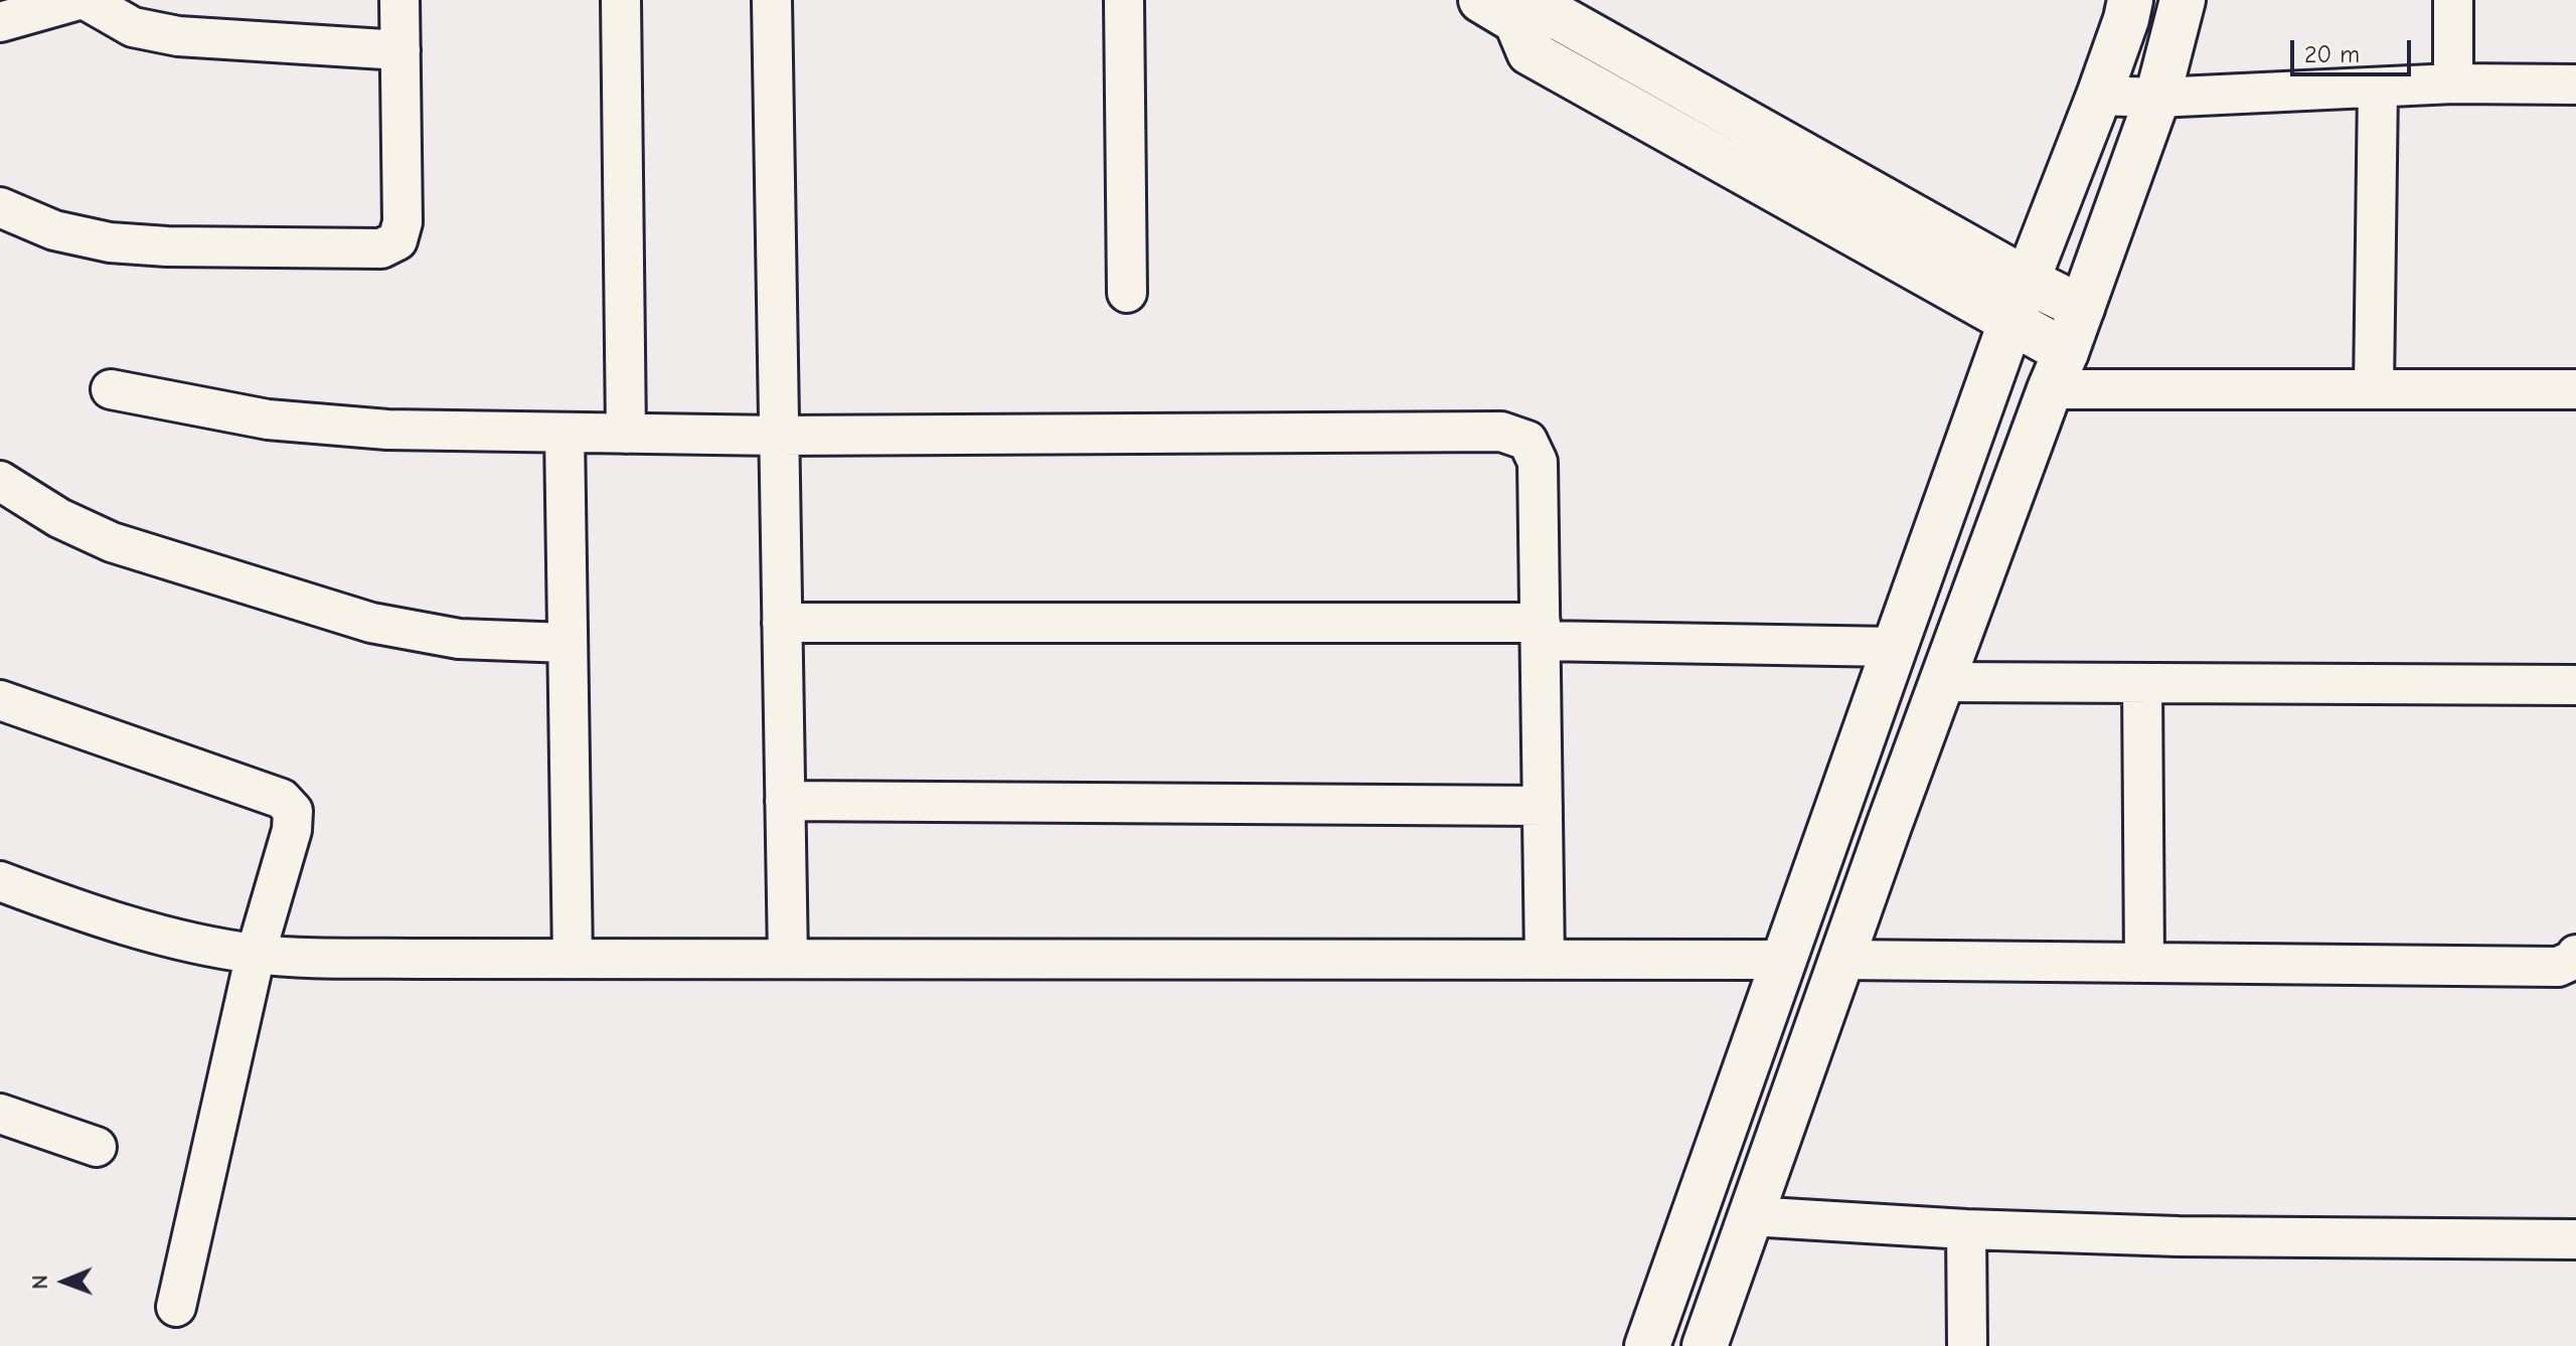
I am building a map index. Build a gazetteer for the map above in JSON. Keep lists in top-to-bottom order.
{
  "scale_bar": "20 m",
  "north": "left"
}
